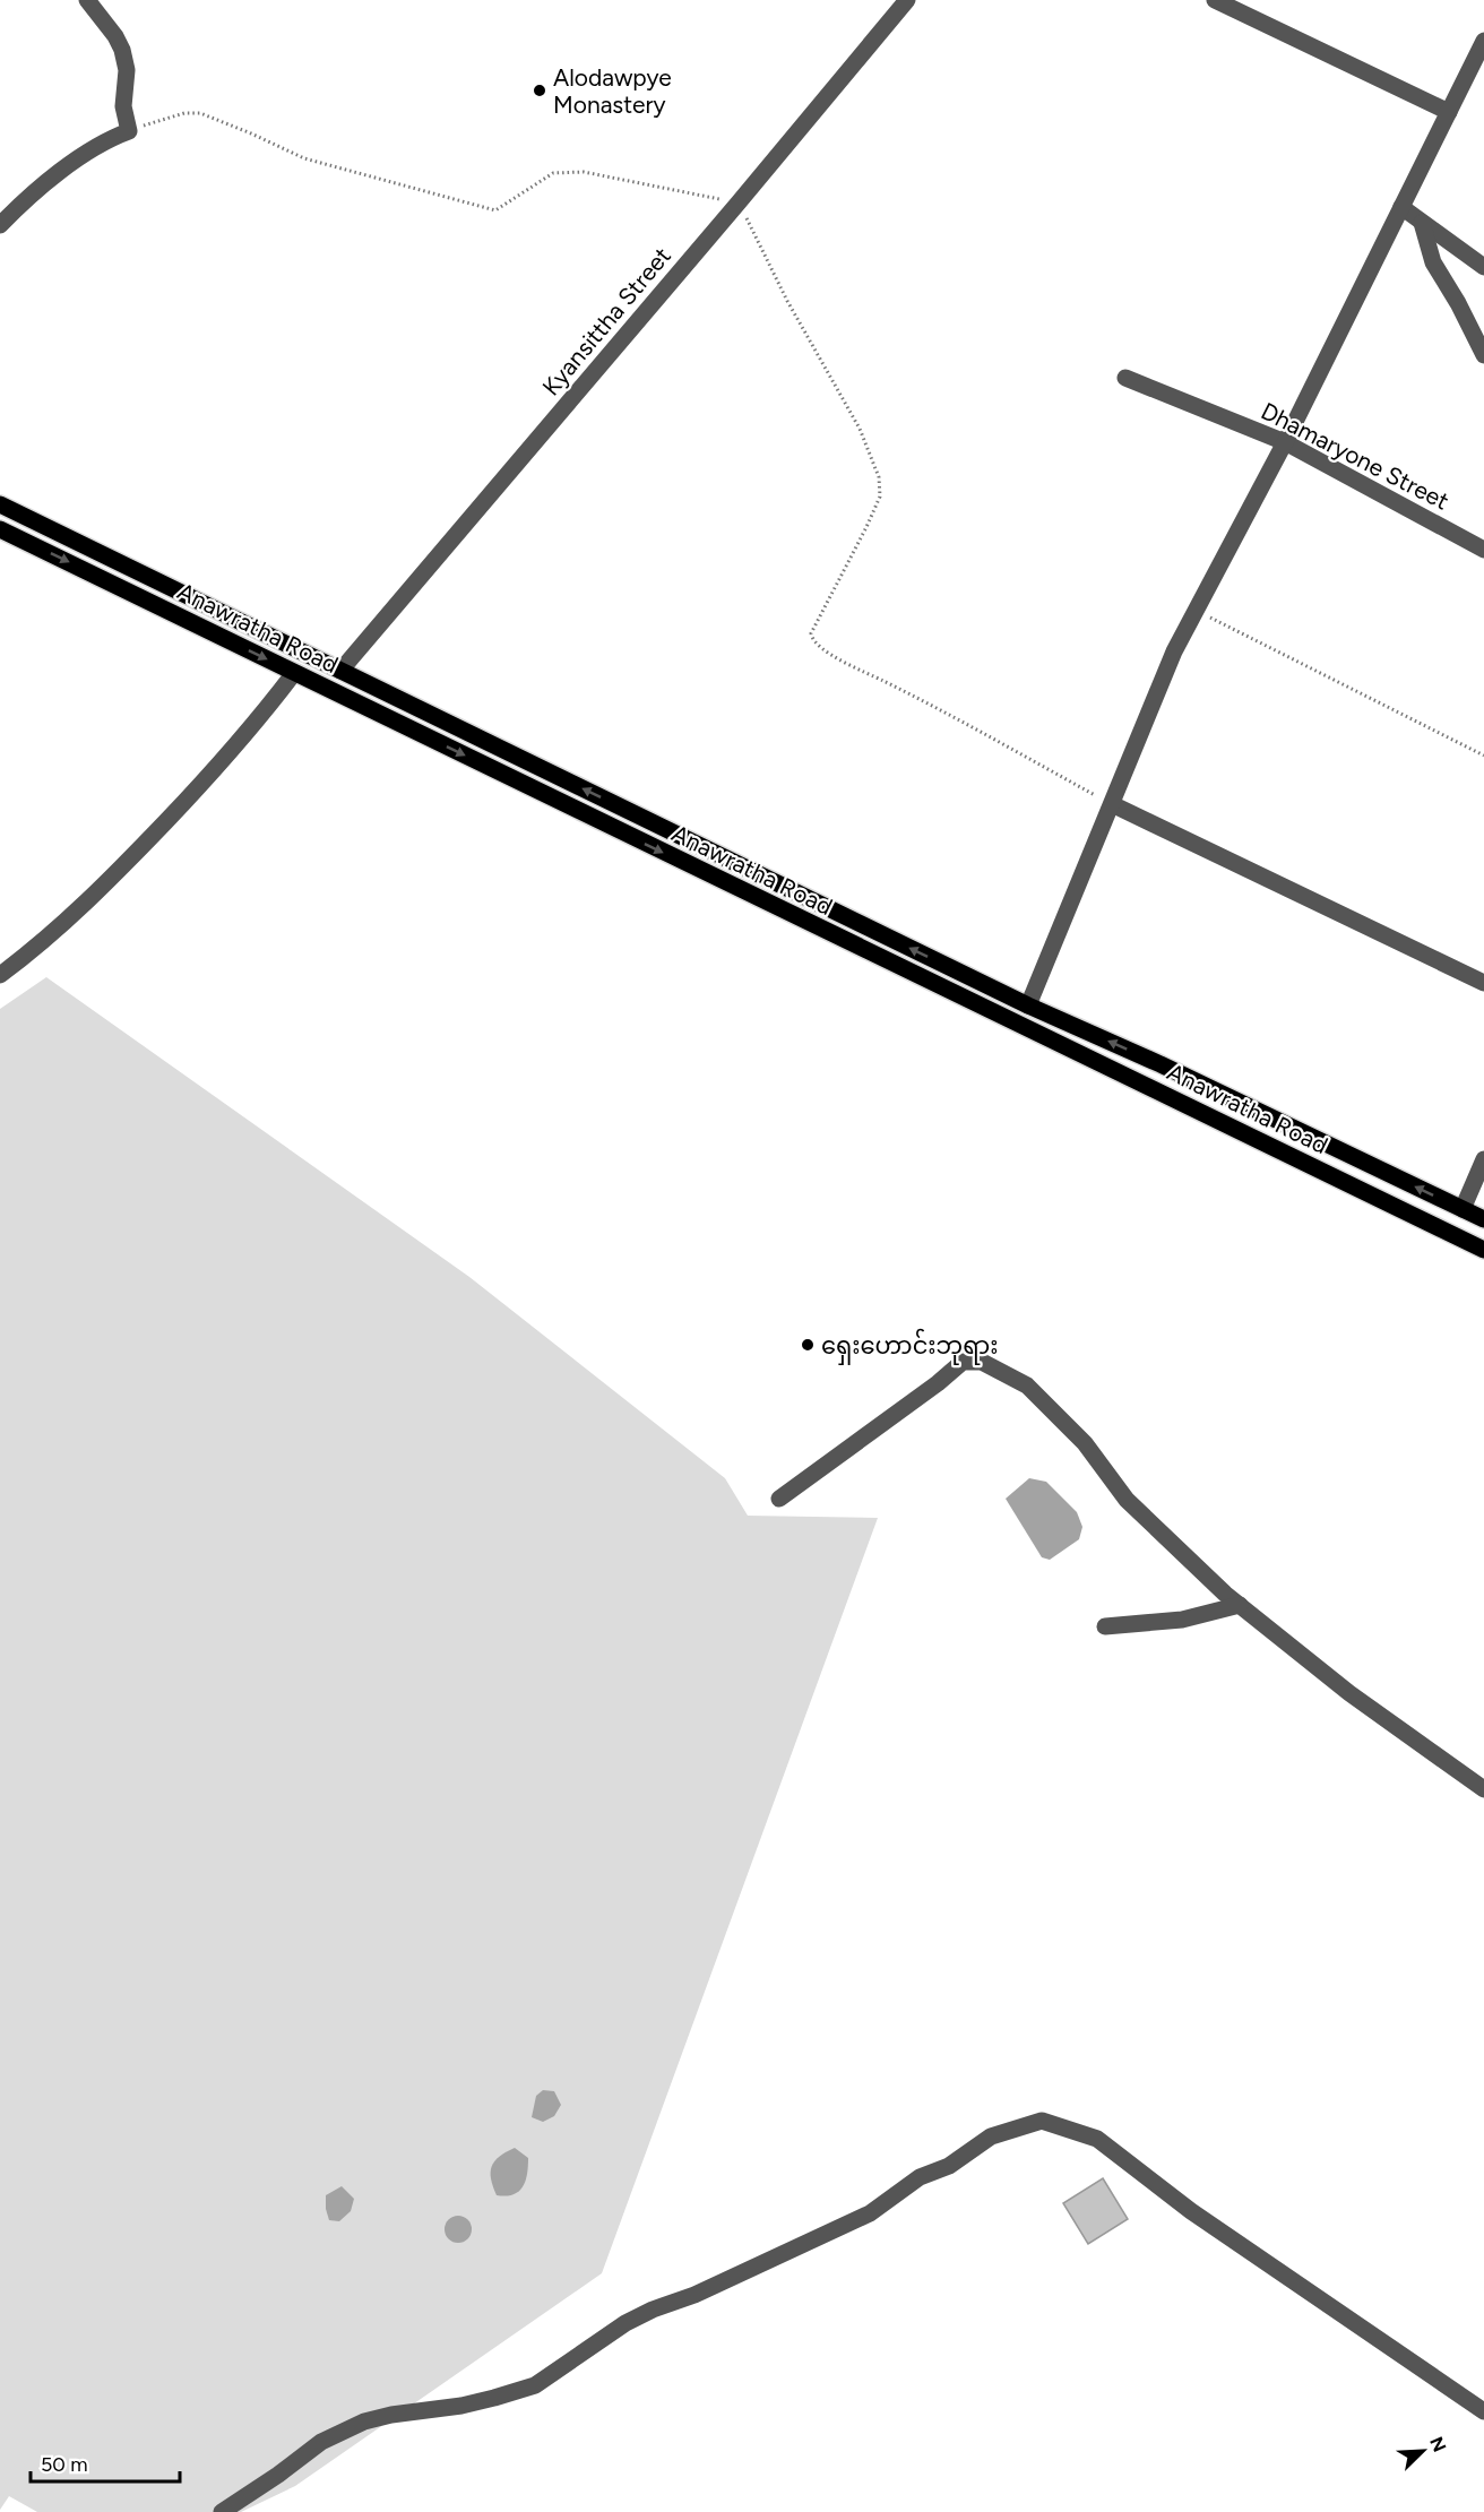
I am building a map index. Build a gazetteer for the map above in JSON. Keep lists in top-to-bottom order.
{
  "streets": {
    "main road": ["Anawratha Road"],
    "street": ["Kyansittha Street", "Dhamaryone Street"]
  },
  "crossings": [
    ["Kyansittha Street", "Anawratha Road"]
  ],
  "places": ["Alodawpye Monastery", "ရှေးဟောင်းဘုရား"],
  "scale_bar": "50 m",
  "north": "top right"
}
